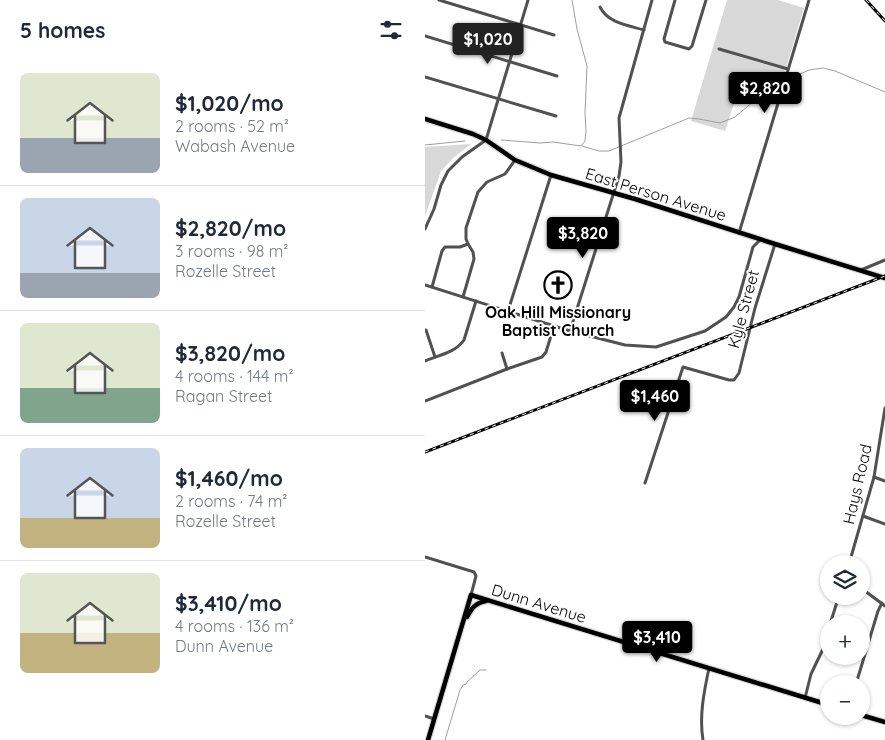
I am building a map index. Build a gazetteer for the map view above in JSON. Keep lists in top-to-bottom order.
{
  "streets": {
    "main road": ["East Person Avenue", "Dunn Avenue"],
    "street": ["Kyle Street", "Hays Road"]
  },
  "crossings": [
    ["East Person Avenue", "Kyle Street"]
  ],
  "places": {
    "church": ["Oak Hill Missionary Baptist Church"]
  },
  "page": {
    "heading": "5 homes",
    "price": [
      "$1,020",
      "$2,820",
      "$3,820",
      "$1,460",
      "$3,410"
    ],
    "list": [
      {
        "name": "$1,020/mo",
        "note": "2 rooms · 52 m² · Wabash Avenue"
      },
      {
        "name": "$2,820/mo",
        "note": "3 rooms · 98 m² · Rozelle Street"
      },
      {
        "name": "$3,820/mo",
        "note": "4 rooms · 144 m² · Ragan Street"
      },
      {
        "name": "$1,460/mo",
        "note": "2 rooms · 74 m² · Rozelle Street"
      },
      {
        "name": "$3,410/mo",
        "note": "4 rooms · 136 m² · Dunn Avenue"
      }
    ],
    "map_buttons": ["+", "−"]
  }
}
